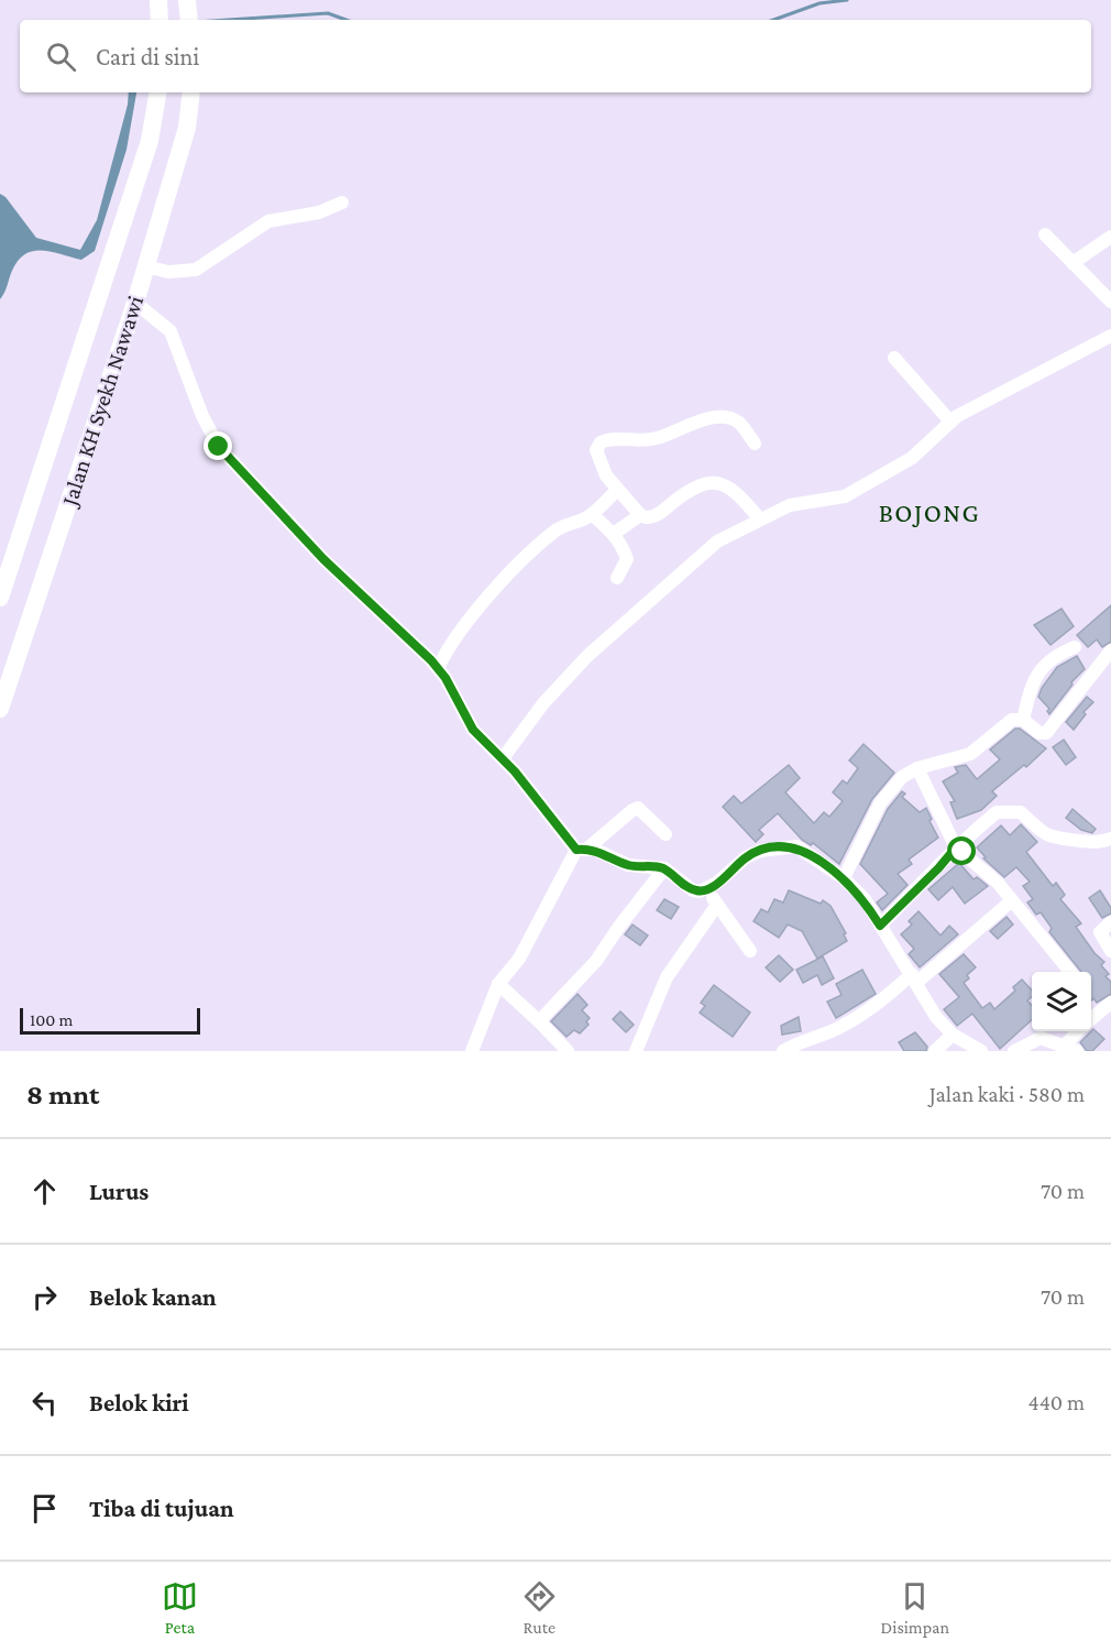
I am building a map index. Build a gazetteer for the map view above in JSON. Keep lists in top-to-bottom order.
{
  "streets": {
    "main road": ["Jalan KH Syekh Nawawi"]
  },
  "districts": ["BOJONG"],
  "scale_bar": "100 m",
  "page": {
    "search": "Cari di sini",
    "scale": "100 m",
    "heading": ["8 mnt", "Jalan kaki · 580 m"],
    "list": [
      ["Lurus", "70 m"],
      ["Belok kanan", "70 m"],
      ["Belok kiri", "440 m"],
      "Tiba di tujuan"
    ],
    "nav": ["Peta", "Rute", "Disimpan"]
  }
}
